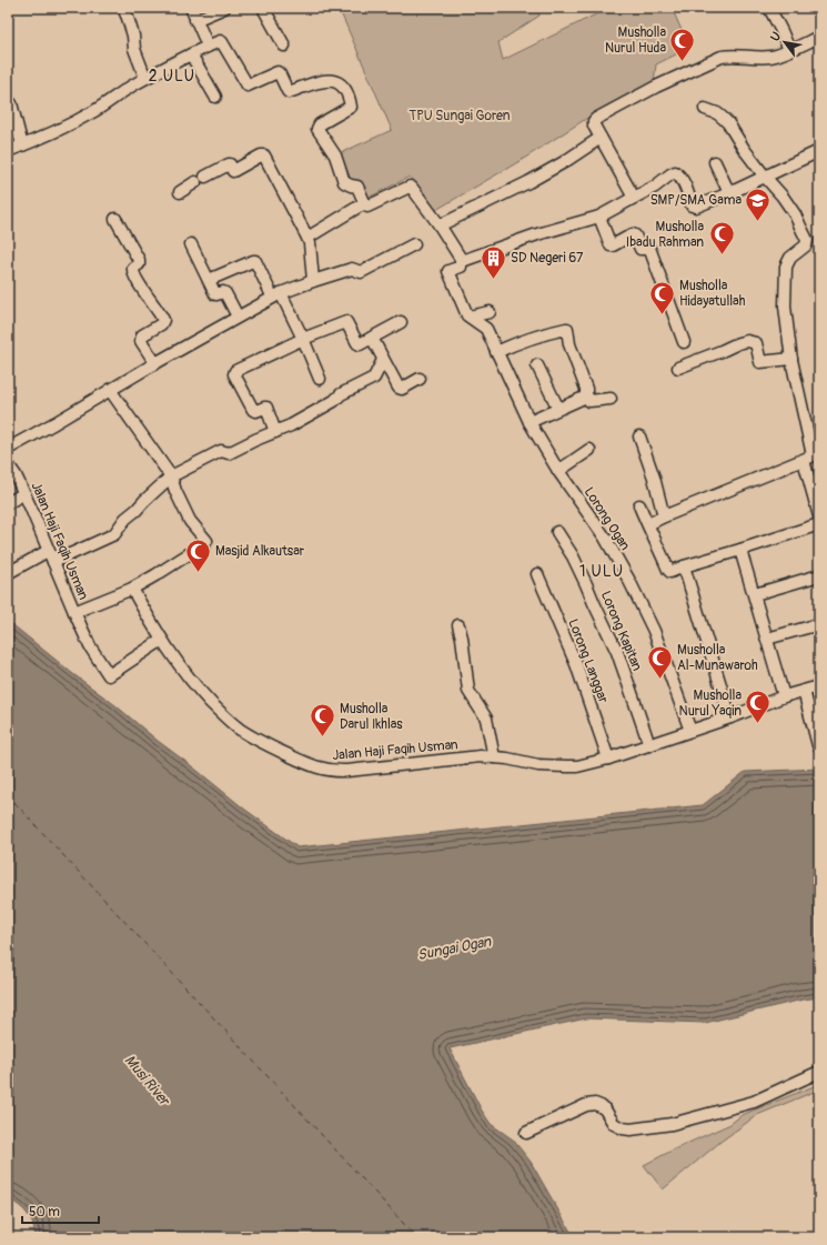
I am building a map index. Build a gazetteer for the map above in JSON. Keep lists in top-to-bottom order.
{
  "streets": {
    "street": [
      "Lorong Ogan",
      "Jalan Haji Faqih Usman",
      "Lorong Kapitan",
      "Lorong Langgar"
    ]
  },
  "crossings": [
    ["Lorong Ogan", "Jalan Haji Faqih Usman"],
    ["Jalan Haji Faqih Usman", "Lorong Kapitan"],
    ["Jalan Haji Faqih Usman", "Lorong Langgar"]
  ],
  "districts": ["2 ULU", "1 ULU"],
  "water": ["Sungai Ogan", "Musi River"],
  "parks": ["TPU Sungai Goren"],
  "places": {
    "mosque": [
      "Musholla Nurul Huda",
      "Musholla Ibadu Rahman",
      "Musholla Hidayatullah",
      "Masjid Alkautsar",
      "Musholla Al-Munawaroh",
      "Musholla Nurul Yaqin",
      "Musholla Darul Ikhlas"
    ],
    "school or university": ["SMP/SMA Gama"],
    "building": ["SD Negeri 67"]
  },
  "scale_bar": "50 m",
  "north": "top left"
}
